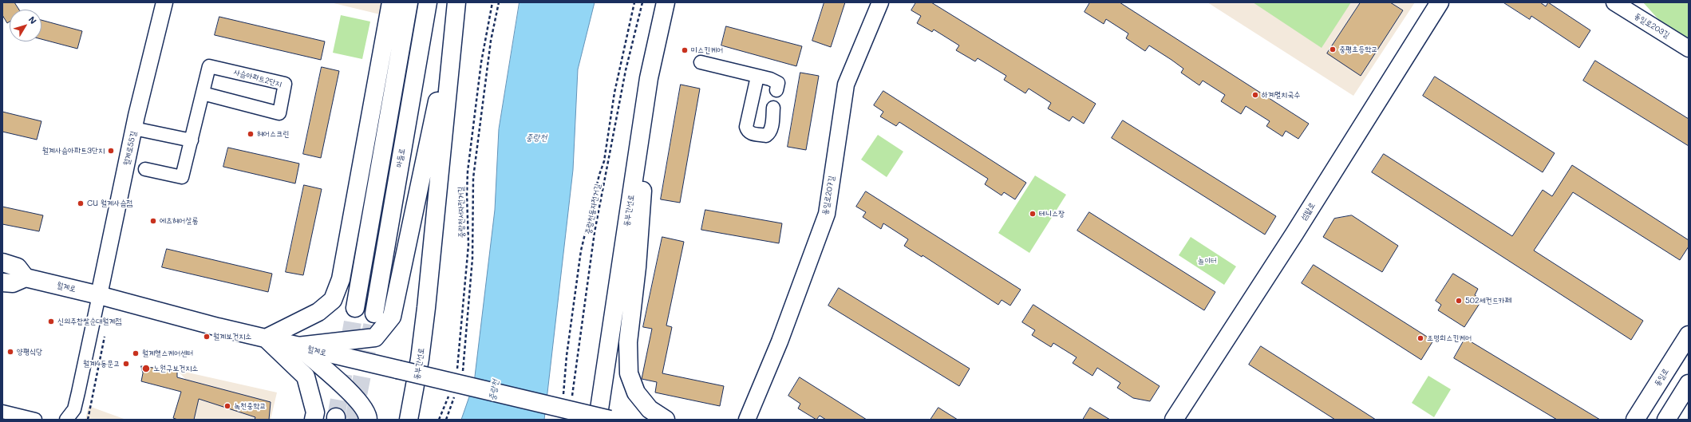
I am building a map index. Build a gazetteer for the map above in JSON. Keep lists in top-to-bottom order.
{
  "streets": {
    "main road": [
      "마들로",
      "동부간선로",
      "섬밭로",
      "월계로",
      "동일로"
    ],
    "street": [
      "동일로203길",
      "사슴아파트2단지",
      "월계로55길",
      "동일로207길"
    ],
    "path": ["중랑천동자전거길", "중랑천서자전거길"]
  },
  "crossings": [
    ["월계로55길", "월계로"]
  ],
  "water": ["중랑천"],
  "parks": ["놀이터"],
  "places": [
    "중평초등학교",
    "미스킨케어",
    "하계멸치국수",
    "헤어스크린",
    "월계사슴아파트3단지",
    "CU 월계사슴점",
    "테니스장",
    "에츠헤어살롱",
    "502세컨드카페",
    "신의주찹쌀순대월계점",
    "월계보건지소",
    "조명희스킨케어",
    "양평식당",
    "월계헬스케어센터",
    "월계4동문고",
    "노원구보건지소",
    "녹천중학교"
  ],
  "north": "top right"
}
